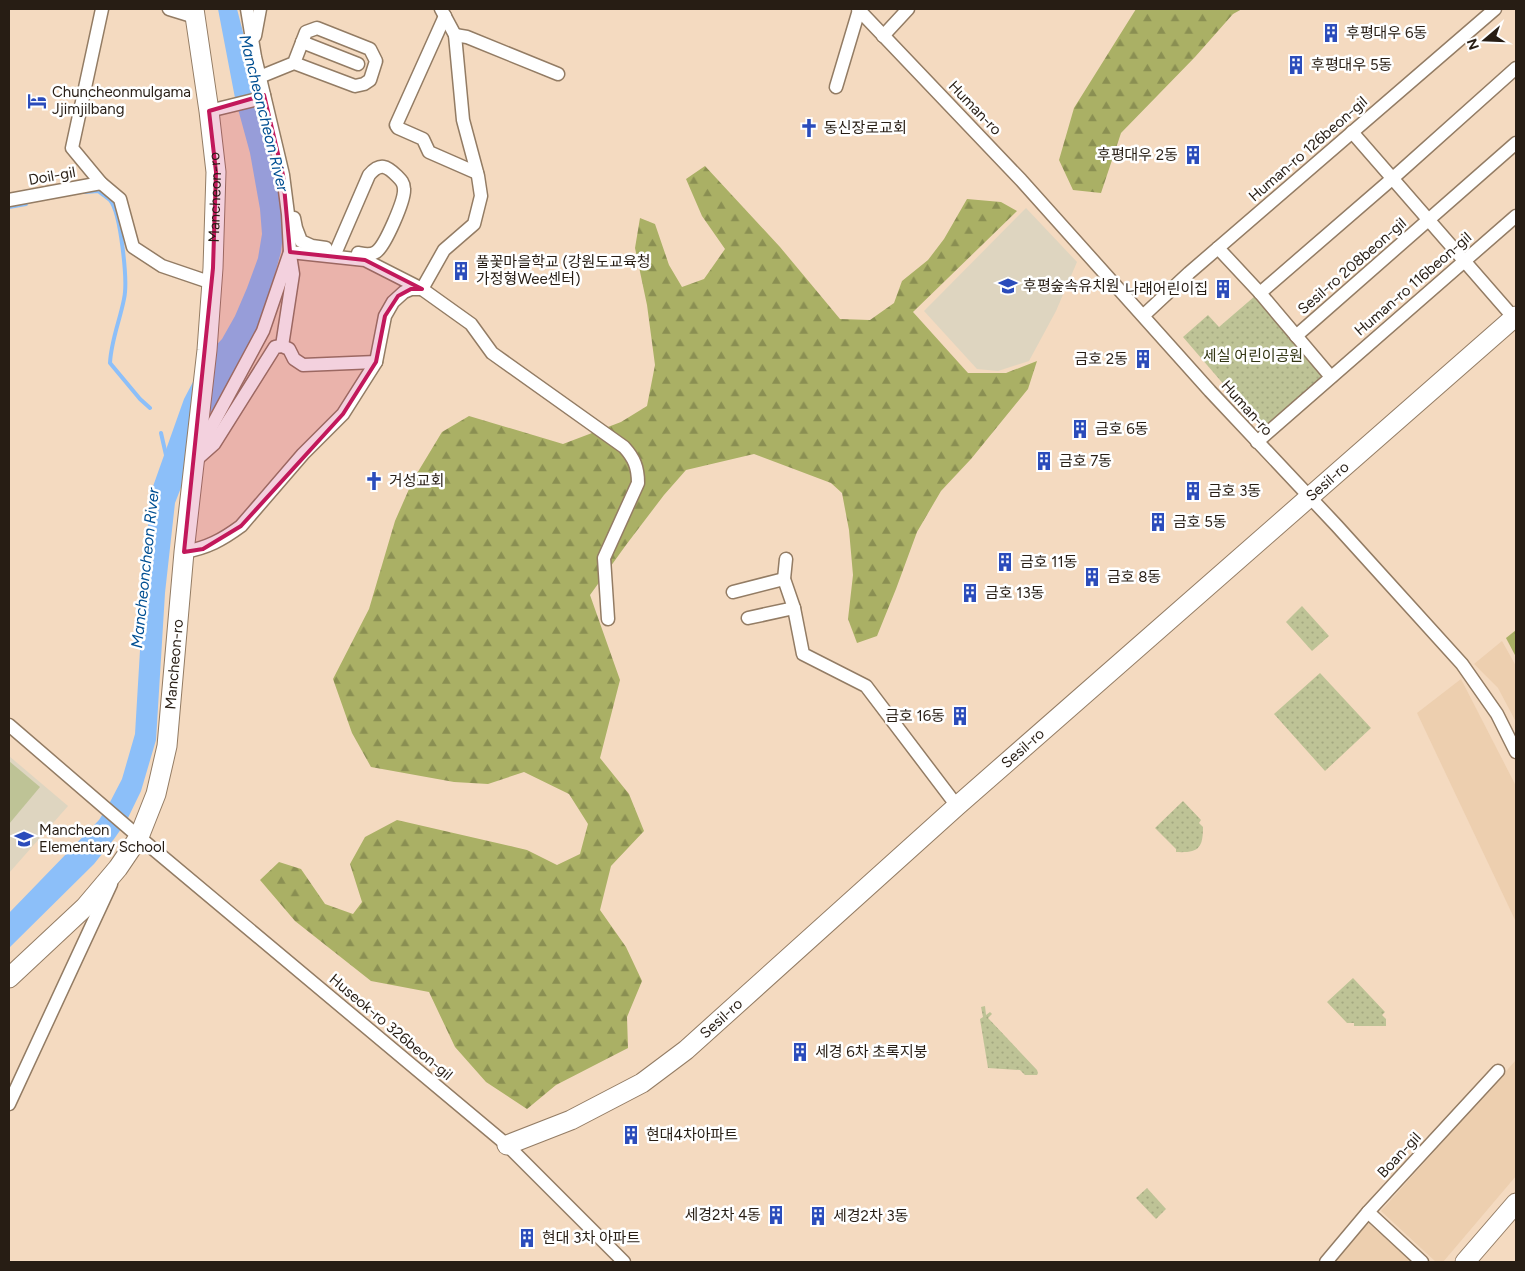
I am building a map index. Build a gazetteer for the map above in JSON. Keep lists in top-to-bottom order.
{
  "streets": {
    "street": [
      "Human-ro",
      "Human-ro 126beon-gil",
      "Doil-gil",
      "Mancheon-ro",
      "Sesil-ro 208beon-gil",
      "Human-ro 116beon-gil",
      "Sesil-ro",
      "Huseok-ro 326beon-gil",
      "Boan-gil"
    ]
  },
  "crossings": [
    ["Human-ro", "Human-ro 126beon-gil"],
    ["Human-ro", "Human-ro 116beon-gil"],
    ["Human-ro", "Sesil-ro"],
    ["Human-ro 126beon-gil", "Sesil-ro 208beon-gil"],
    ["Mancheon-ro", "Huseok-ro 326beon-gil"],
    ["Sesil-ro 208beon-gil", "Human-ro 116beon-gil"],
    ["Sesil-ro 208beon-gil", "Sesil-ro"],
    ["Sesil-ro", "Huseok-ro 326beon-gil"]
  ],
  "water": ["Mancheoncheon River"],
  "parks": ["세실 어린이공원"],
  "places": {
    "building": [
      "후평대우 6동",
      "후평대우 5동",
      "후평대우 2동",
      "풀꽃마을학교 (강원도교육청 가정형Wee센터)",
      "나래어린이집",
      "금호 2동",
      "금호 6동",
      "금호 7동",
      "금호 3동",
      "금호 5동",
      "금호 11동",
      "금호 8동",
      "금호 13동",
      "금호 16동",
      "세경 6차 초록지붕",
      "현대4차아파트",
      "세경2차 4동",
      "세경2차 3동",
      "현대 3차 아파트"
    ],
    "hotel": ["Chuncheonmulgama Jjimjilbang"],
    "church": ["동신장로교회", "거성교회"],
    "school or university": ["후평숲속유치원", "Mancheon Elementary School"]
  },
  "north": "left"
}
